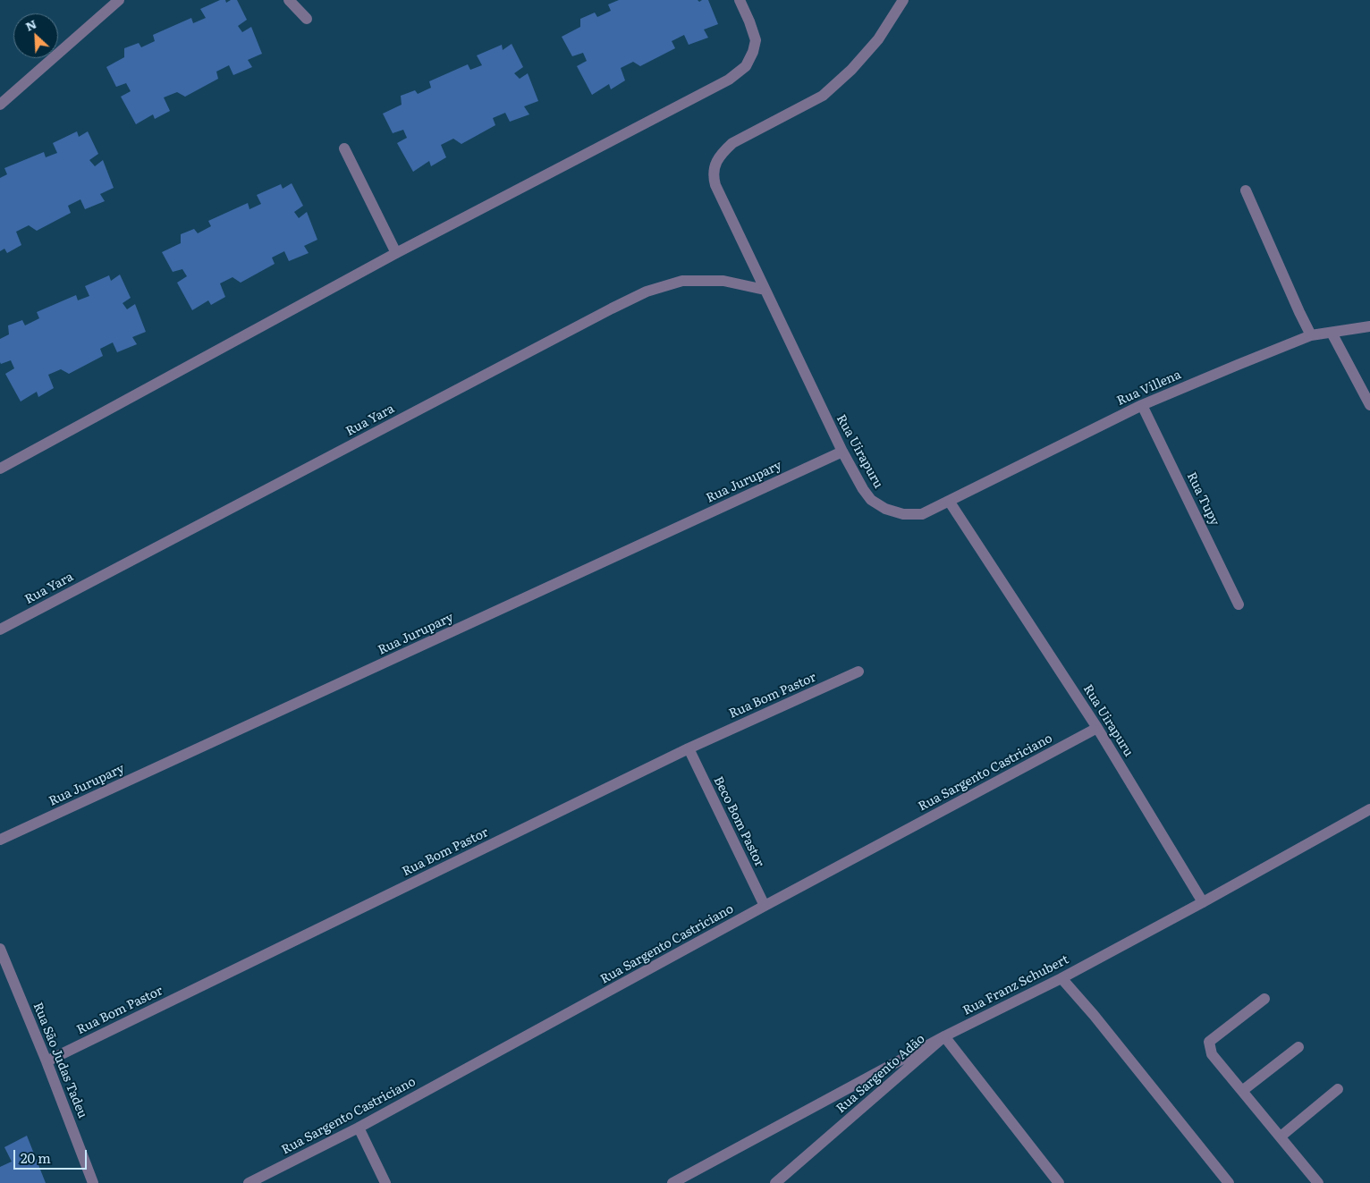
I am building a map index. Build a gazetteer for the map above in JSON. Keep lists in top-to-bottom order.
{
  "streets": {
    "street": [
      "Rua Villena",
      "Rua Yara",
      "Rua Uirapuru",
      "Rua Jurupary",
      "Rua Tupy",
      "Rua Bom Pastor",
      "Rua Sargento Castriciano",
      "Beco Bom Pastor",
      "Rua Franz Schubert",
      "Rua São Judas Tadeu",
      "Rua Sargento Adão"
    ]
  },
  "crossings": [
    ["Rua Villena", "Rua Uirapuru"],
    ["Rua Villena", "Rua Tupy"],
    ["Rua Yara", "Rua Uirapuru"],
    ["Rua Uirapuru", "Rua Jurupary"],
    ["Rua Uirapuru", "Rua Sargento Castriciano"],
    ["Rua Uirapuru", "Rua Franz Schubert"],
    ["Rua Bom Pastor", "Beco Bom Pastor"],
    ["Rua Bom Pastor", "Rua São Judas Tadeu"],
    ["Rua Sargento Castriciano", "Beco Bom Pastor"],
    ["Rua Franz Schubert", "Rua Sargento Adão"]
  ],
  "scale_bar": "20 m",
  "north": "top left"
}
